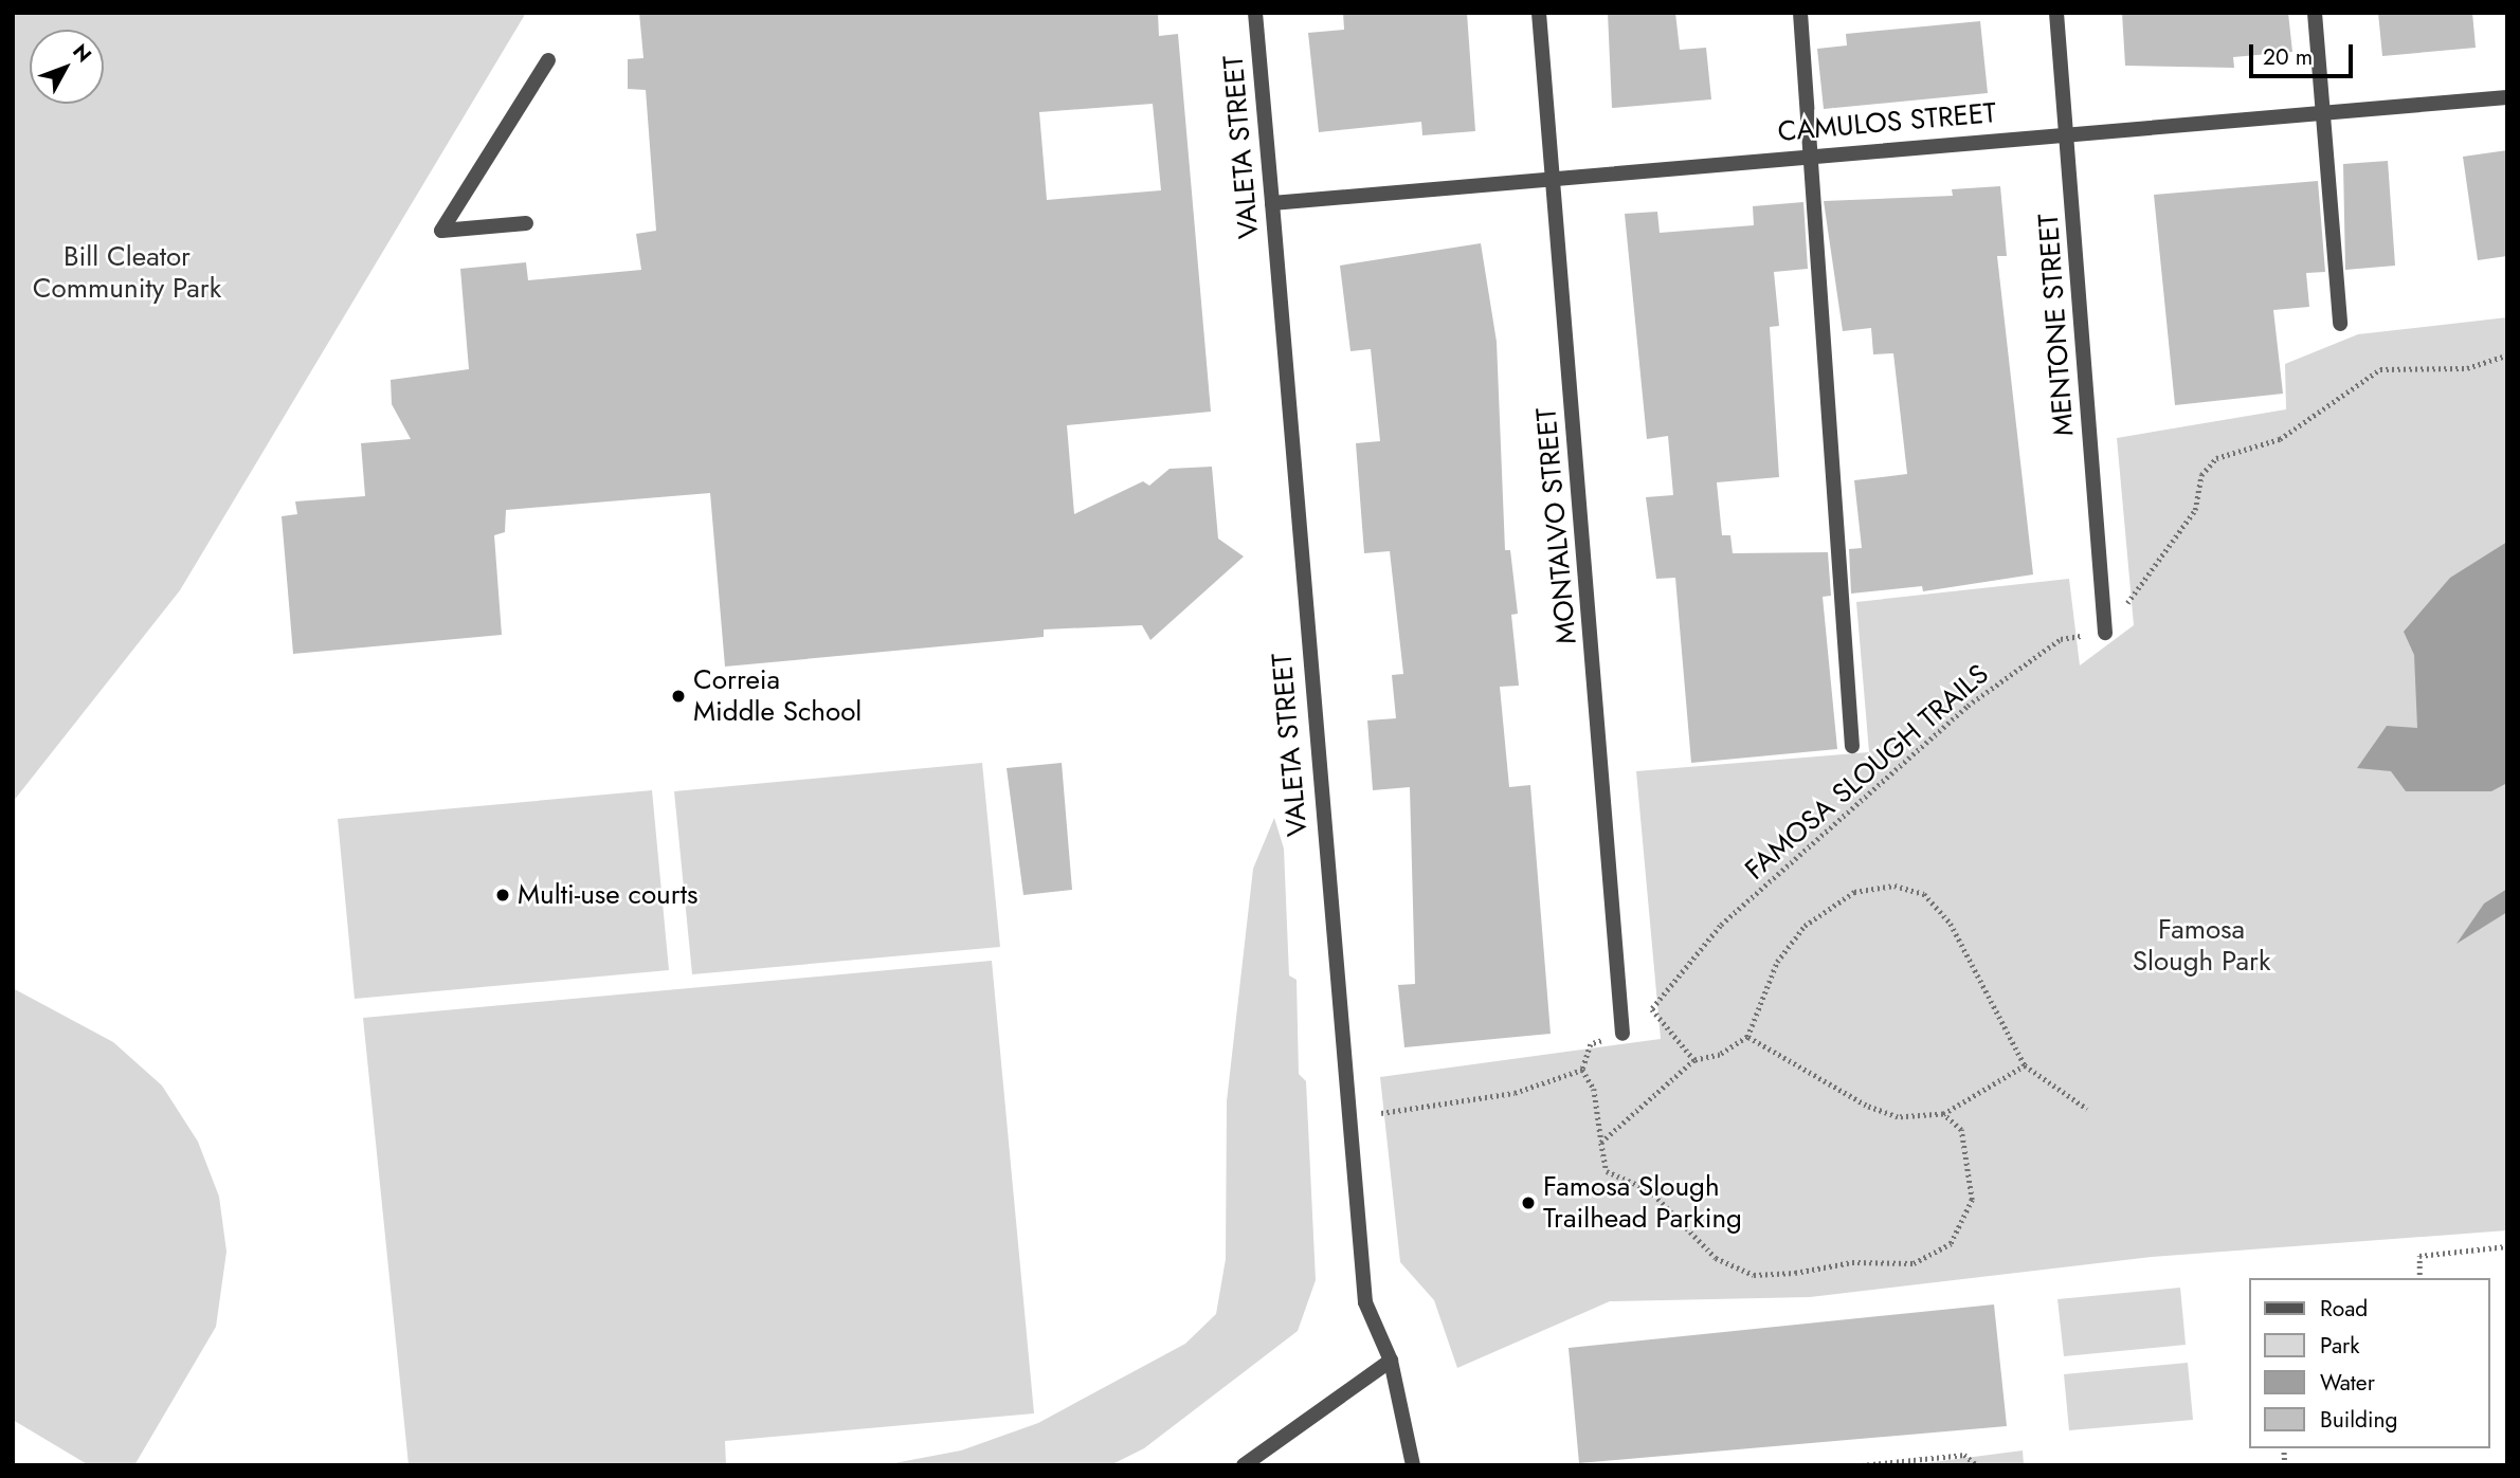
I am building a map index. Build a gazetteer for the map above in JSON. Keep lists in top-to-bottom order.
{
  "streets": {
    "street": [
      "CAMULOS STREET",
      "VALETA STREET",
      "MENTONE STREET",
      "MONTALVO STREET"
    ],
    "path": ["FAMOSA SLOUGH TRAILS"]
  },
  "crossings": [
    ["CAMULOS STREET", "VALETA STREET"],
    ["CAMULOS STREET", "MENTONE STREET"],
    ["CAMULOS STREET", "MONTALVO STREET"],
    ["MENTONE STREET", "FAMOSA SLOUGH TRAILS"],
    ["MONTALVO STREET", "FAMOSA SLOUGH TRAILS"]
  ],
  "parks": ["Bill Cleator Community Park", "Famosa Slough Park"],
  "places": ["Correia Middle School", "Multi-use courts", "Famosa Slough Trailhead Parking"],
  "legend": [
    "Road",
    "Park",
    "Water",
    "Building"
  ],
  "scale_bar": "20 m",
  "north": "top right"
}
